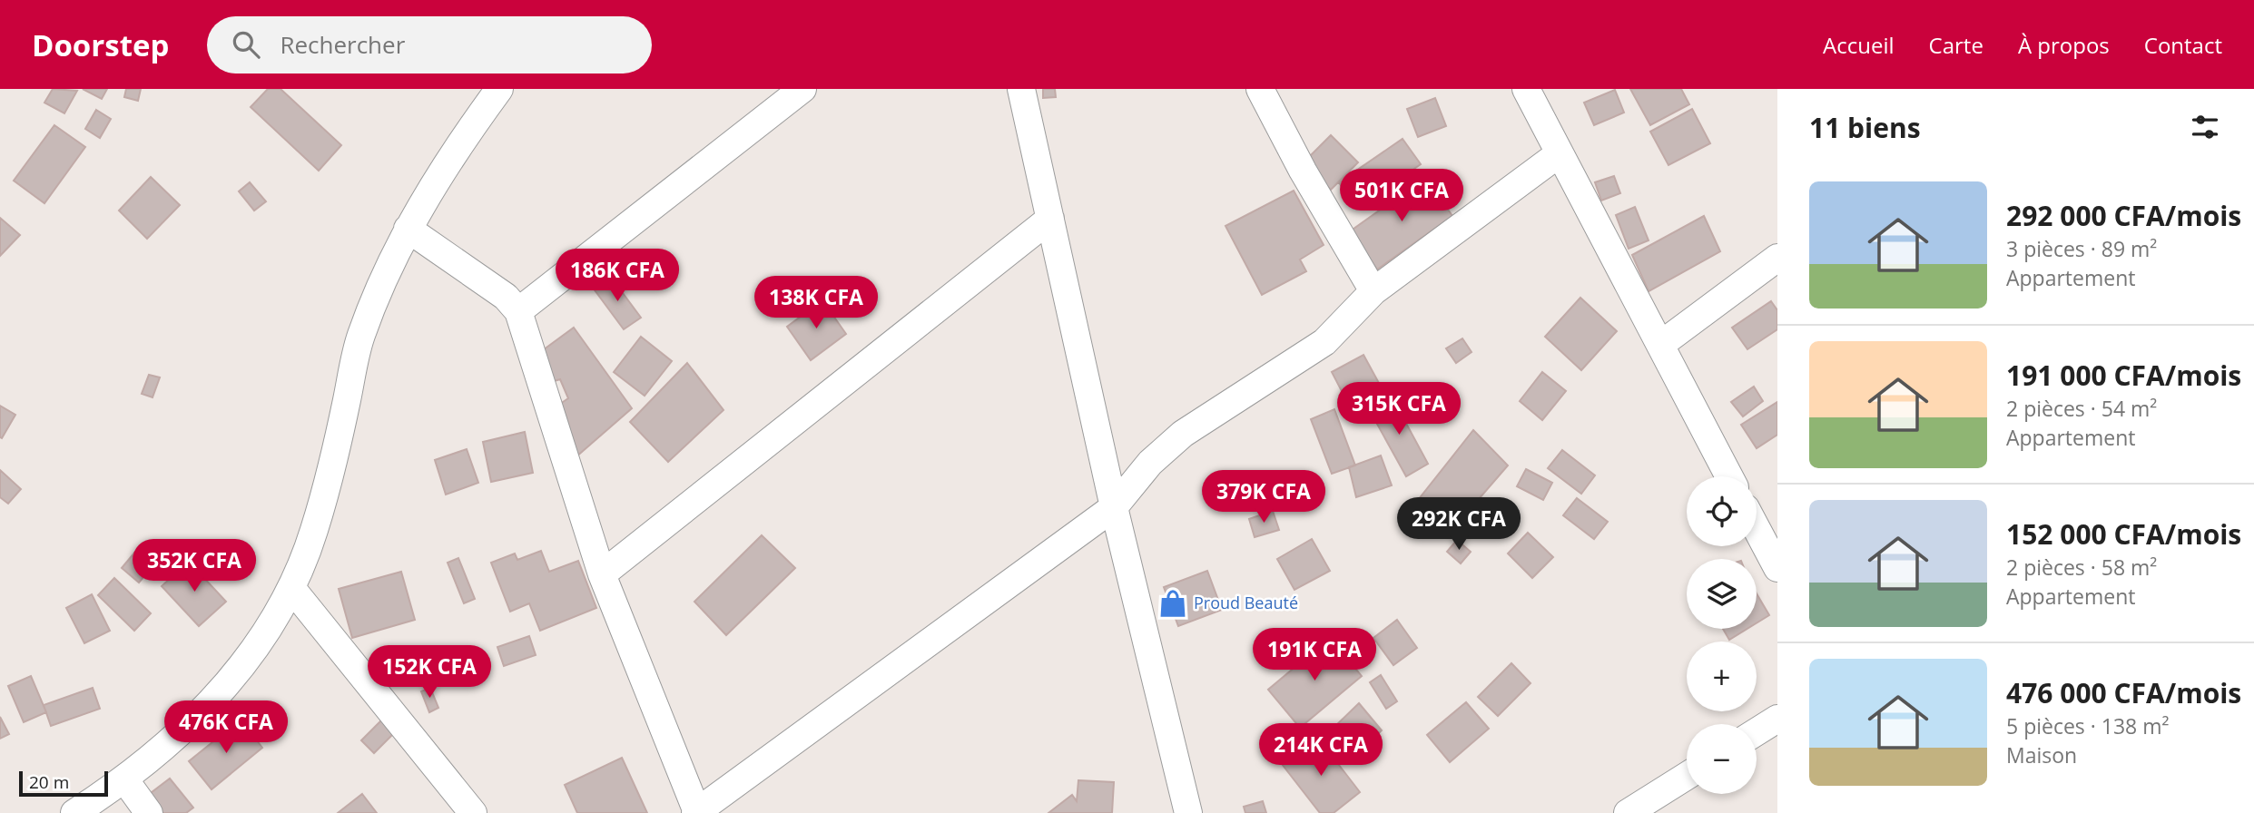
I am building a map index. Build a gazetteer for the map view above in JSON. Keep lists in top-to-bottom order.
{
  "places": {
    "shop": ["Proud Beauté"]
  },
  "scale_bar": "20 m",
  "page": {
    "header": "Doorstep",
    "search": "Rechercher",
    "nav": [
      "Accueil",
      "Carte",
      "À propos",
      "Contact"
    ],
    "heading": "11 biens",
    "list": [
      {
        "name": "292 000 CFA/mois",
        "note": "3 pièces · 89 m² · Appartement"
      },
      {
        "name": "191 000 CFA/mois",
        "note": "2 pièces · 54 m² · Appartement"
      },
      {
        "name": "152 000 CFA/mois",
        "note": "2 pièces · 58 m² · Appartement"
      },
      {
        "name": "476 000 CFA/mois",
        "note": "5 pièces · 138 m² · Maison"
      }
    ],
    "price": [
      "501K CFA",
      "186K CFA",
      "138K CFA",
      "315K CFA",
      "379K CFA",
      "292K CFA",
      "352K CFA",
      "191K CFA",
      "152K CFA",
      "476K CFA",
      "214K CFA"
    ],
    "map_buttons": ["+", "−"],
    "scale": "20 m"
  }
}
